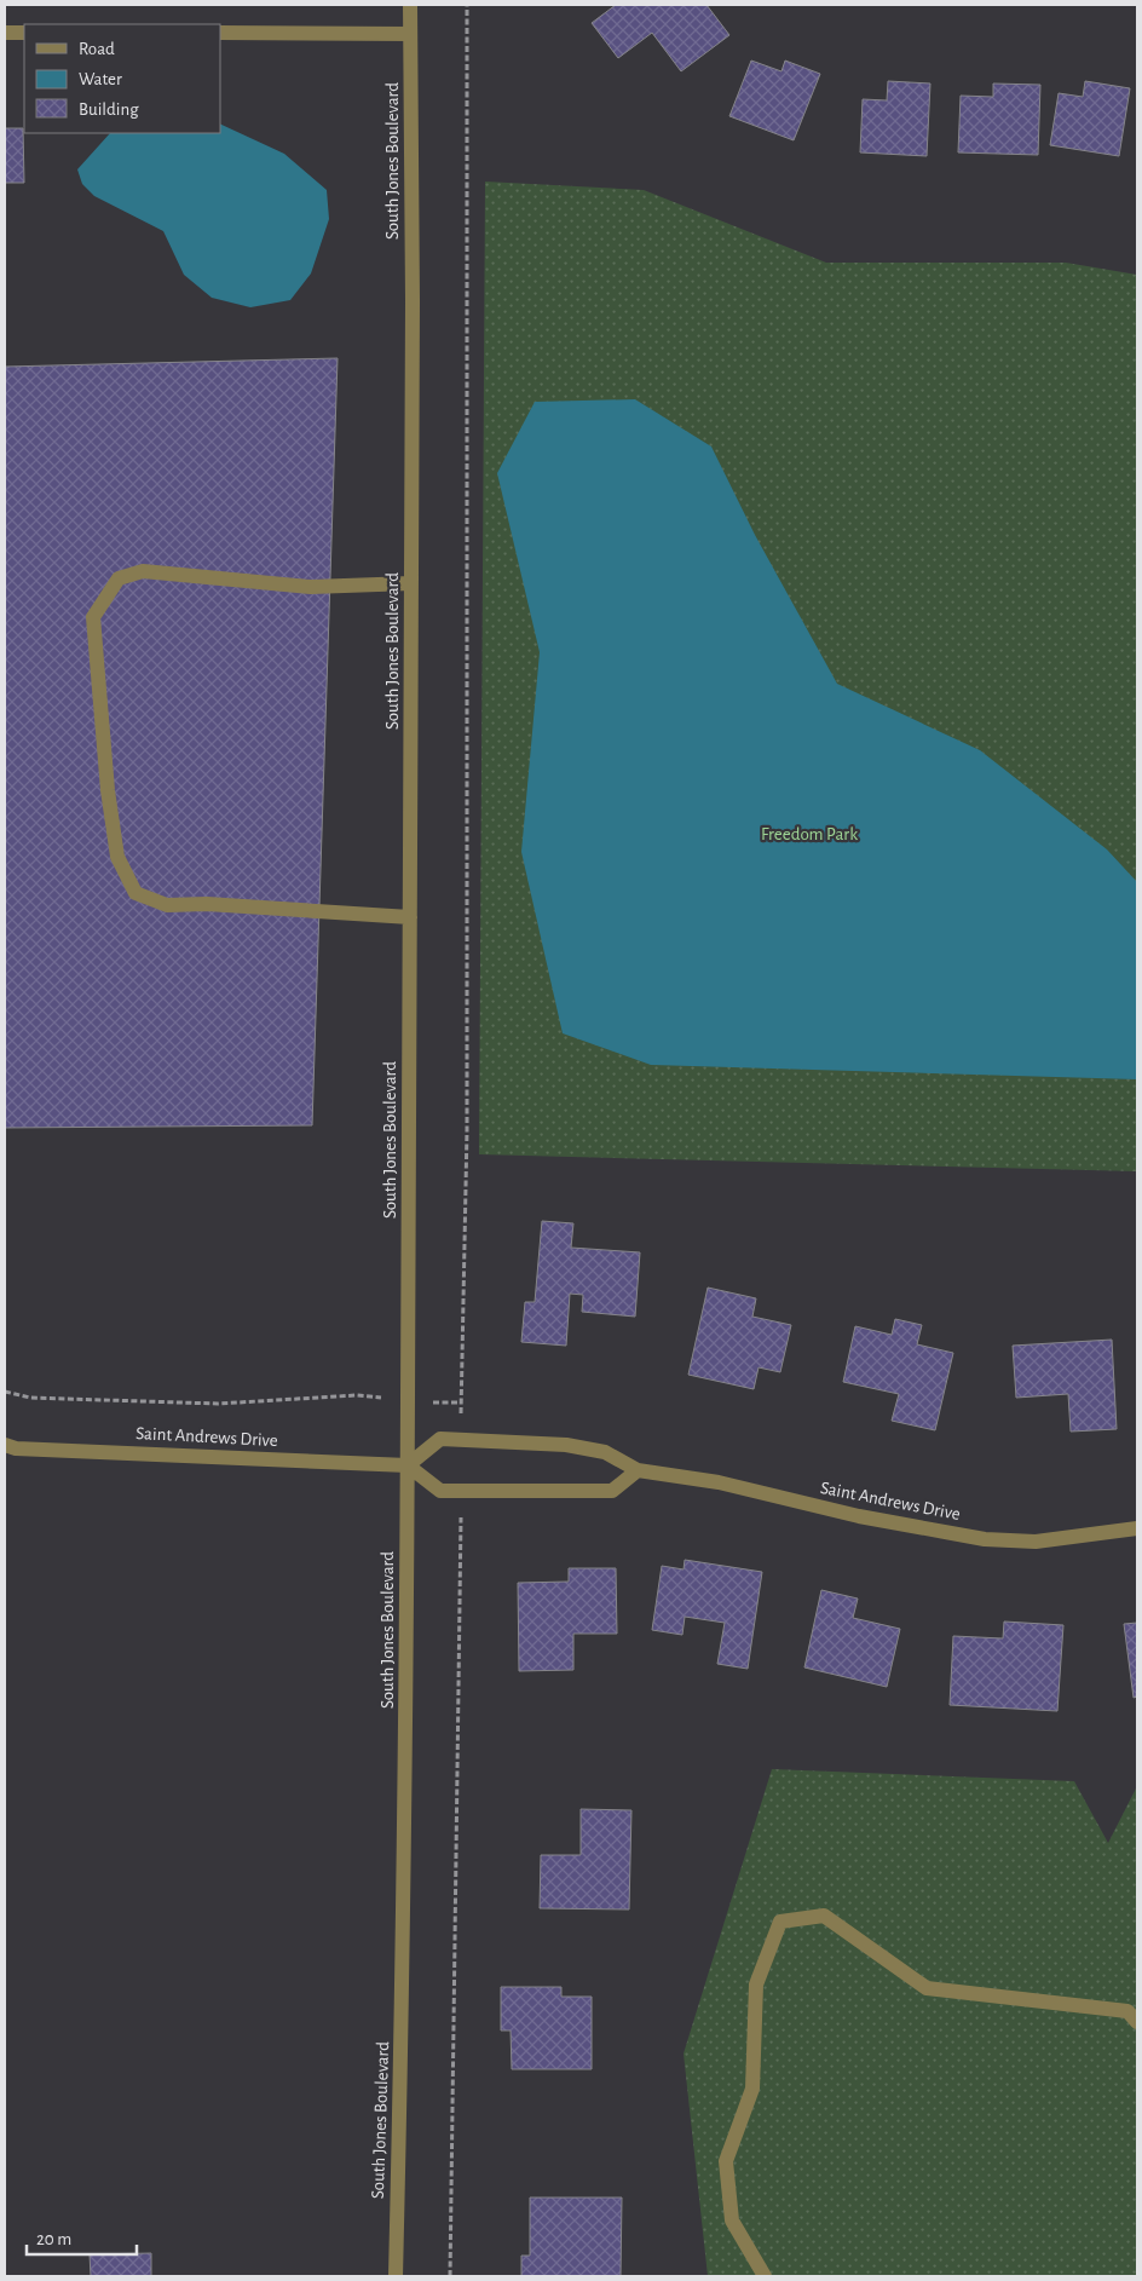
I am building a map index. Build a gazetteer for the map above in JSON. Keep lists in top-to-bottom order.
{
  "streets": {
    "street": ["South Jones Boulevard", "Saint Andrews Drive"]
  },
  "crossings": [
    ["South Jones Boulevard", "Saint Andrews Drive"]
  ],
  "parks": ["Freedom Park"],
  "legend": ["Road", "Water", "Building"],
  "scale_bar": "20 m"
}
